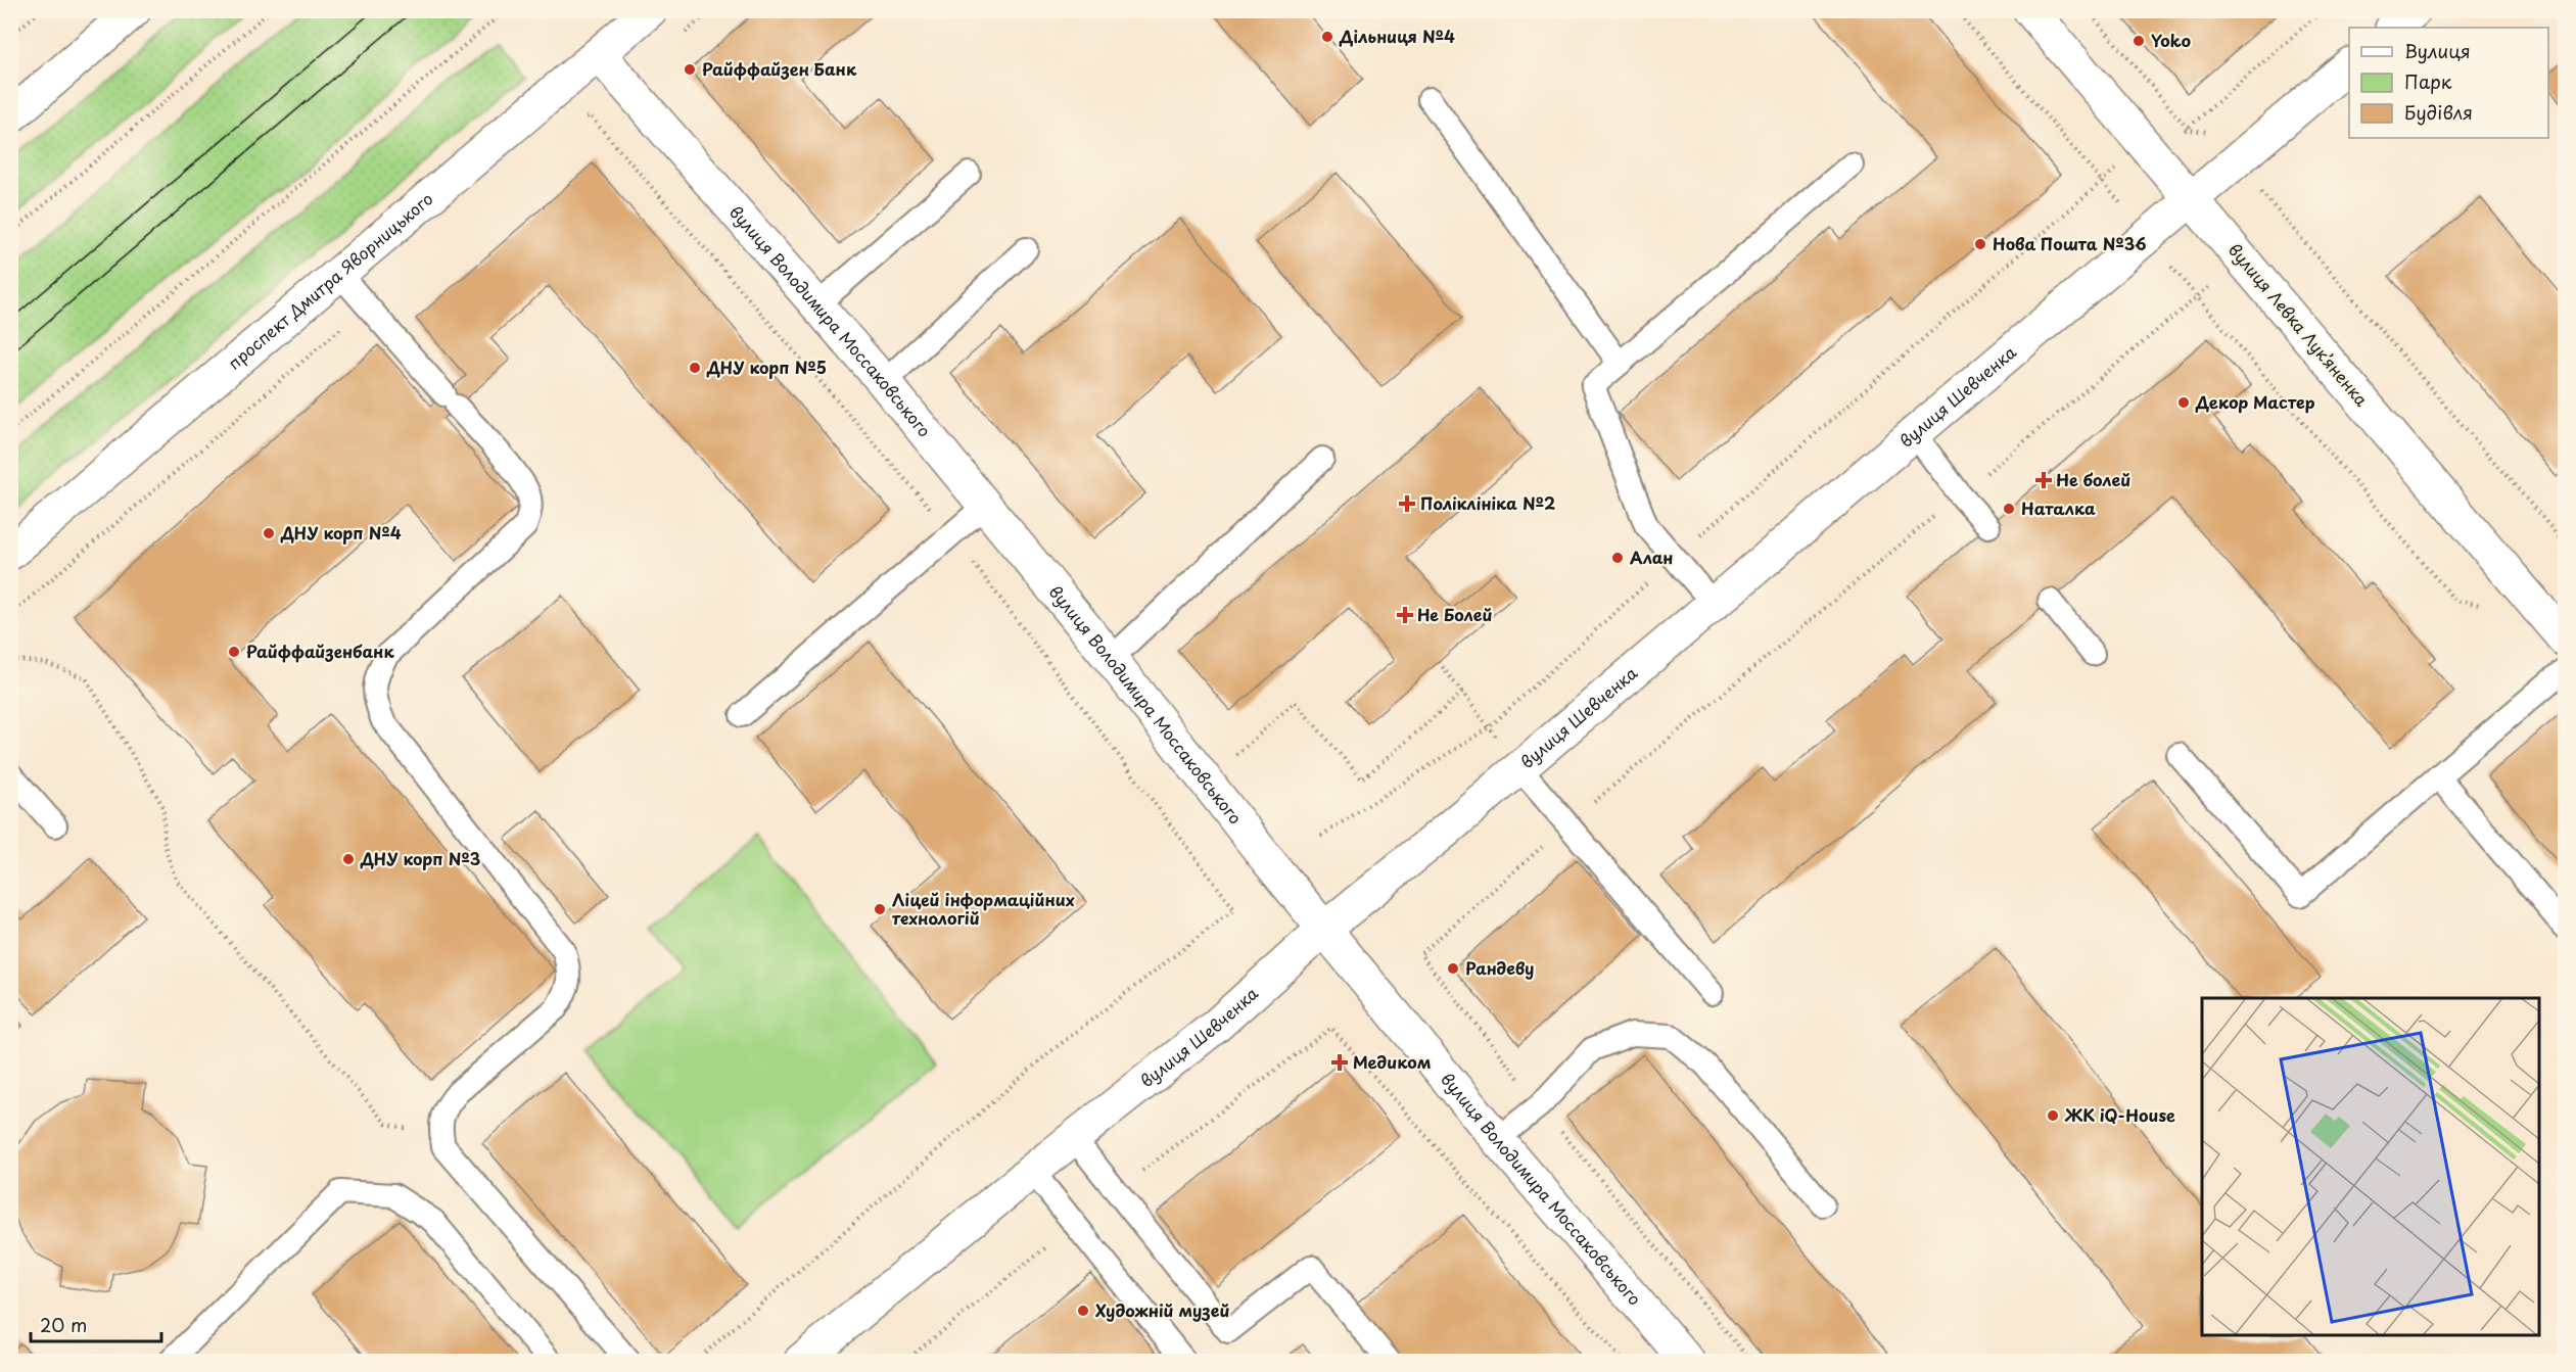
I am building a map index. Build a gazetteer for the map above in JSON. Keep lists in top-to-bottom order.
{
  "streets": {
    "street": [
      "проспект Дмитра Яворницького",
      "вулиця Володимира Моссаковського",
      "вулиця Левка Лукʼяненка",
      "вулиця Шевченка"
    ]
  },
  "crossings": [
    ["проспект Дмитра Яворницького", "вулиця Володимира Моссаковського"],
    ["вулиця Володимира Моссаковського", "вулиця Шевченка"],
    ["вулиця Левка Лукʼяненка", "вулиця Шевченка"]
  ],
  "places": {
    "other": [
      "Дільниця №4",
      "Yoko",
      "Райффайзен Банк",
      "Нова Пошта №36",
      "ДНУ корп №5",
      "Декор Мастер",
      "Наталка",
      "ДНУ корп №4",
      "Алан",
      "Райффайзенбанк",
      "ДНУ корп №3",
      "Ліцей інформаційних технологій",
      "Рандеву",
      "ЖК iQ-House",
      "Художній музей"
    ],
    "health": [
      "Не болей",
      "Поліклініка №2",
      "Не Болей",
      "Медиком"
    ]
  },
  "legend": ["Вулиця", "Парк", "Будівля"],
  "scale_bar": "20 m"
}
